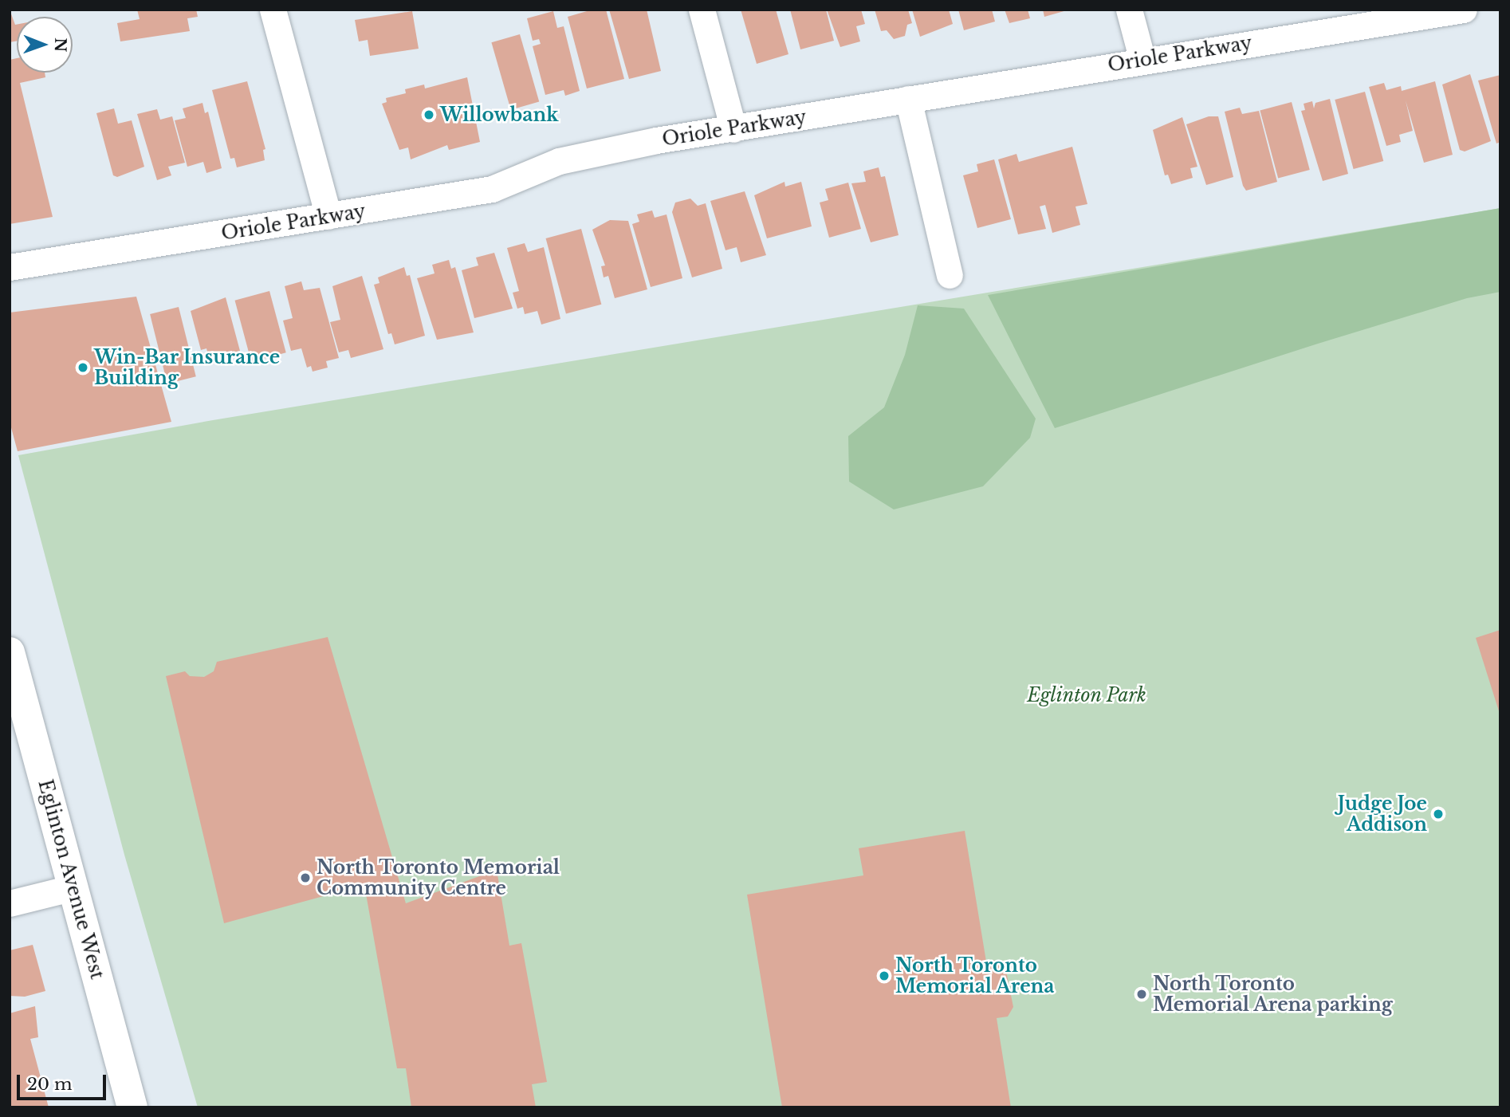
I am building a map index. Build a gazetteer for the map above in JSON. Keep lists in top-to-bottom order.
{
  "streets": {
    "main road": ["Eglinton Avenue West"],
    "street": ["Oriole Parkway"]
  },
  "parks": ["Eglinton Park"],
  "places": [
    "Willowbank",
    "Win-Bar Insurance Building",
    "Judge Joe Addison",
    "North Toronto Memorial Community Centre",
    "North Toronto Memorial Arena",
    "North Toronto Memorial Arena parking"
  ],
  "scale_bar": "20 m",
  "north": "right"
}
